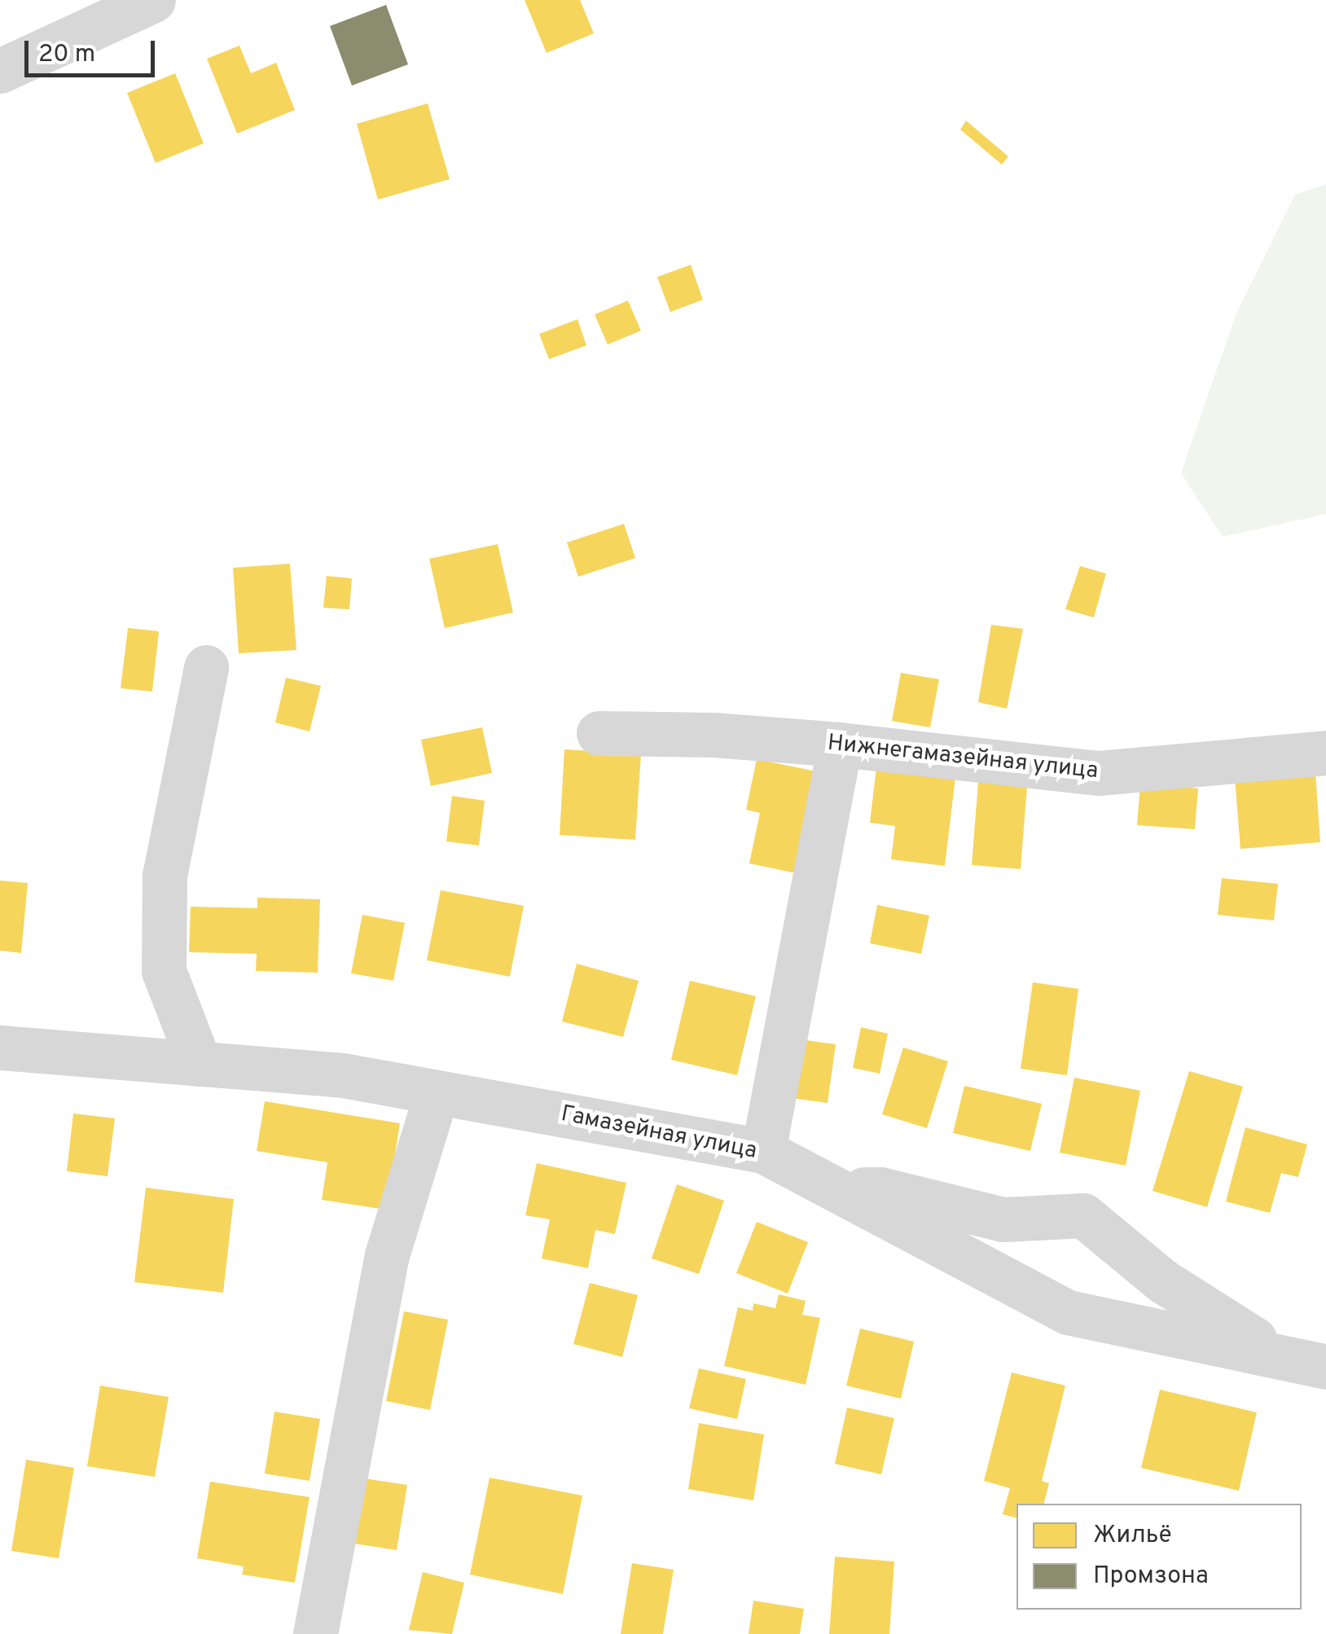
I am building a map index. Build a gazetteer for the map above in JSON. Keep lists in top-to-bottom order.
{
  "streets": {
    "street": ["Нижнегамазейная улица", "Гамазейная улица"]
  },
  "legend": ["Жильё", "Промзона"],
  "scale_bar": "20 m"
}
